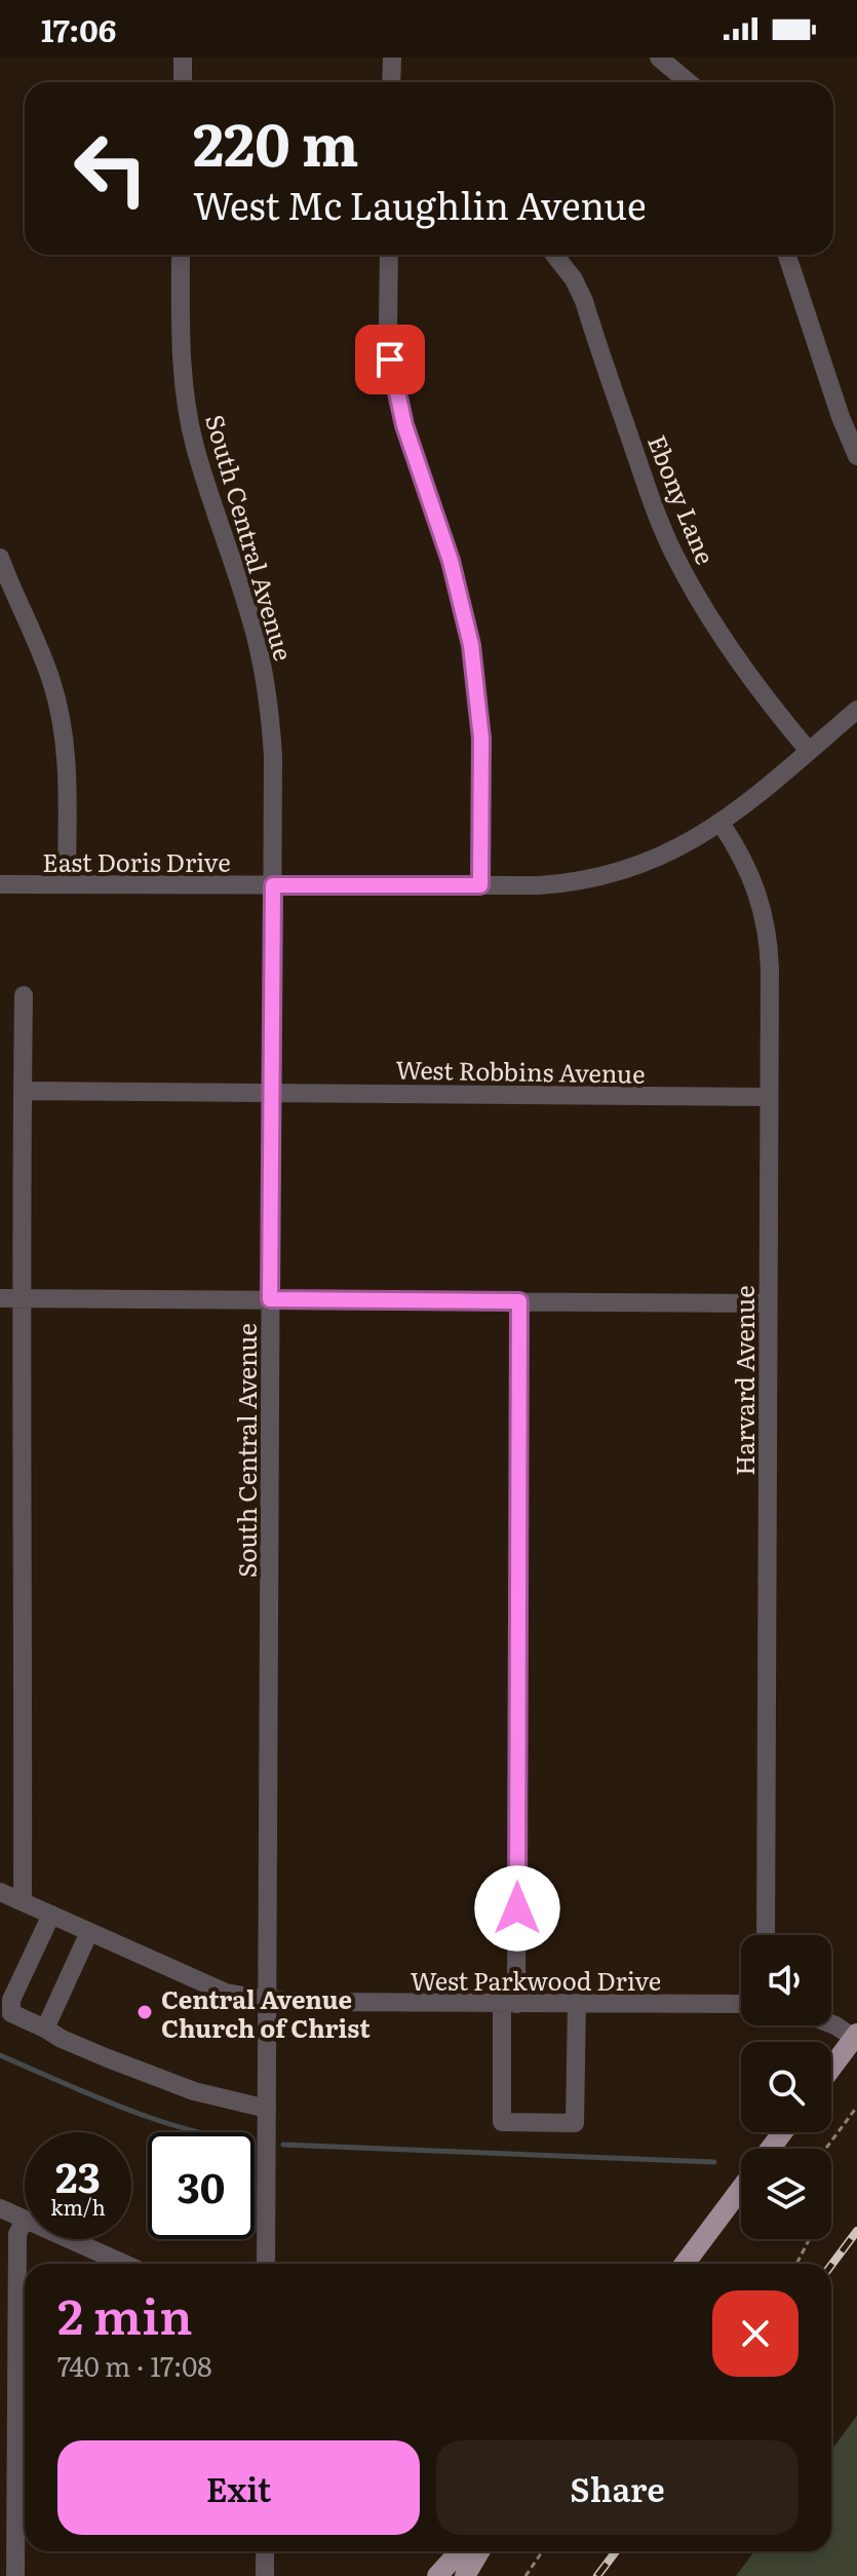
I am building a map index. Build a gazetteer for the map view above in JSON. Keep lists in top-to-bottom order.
{
  "streets": {
    "street": [
      "Ebony Lane",
      "South Central Avenue",
      "East Doris Drive",
      "West Robbins Avenue",
      "Harvard Avenue",
      "West Parkwood Drive"
    ]
  },
  "crossings": [
    ["Ebony Lane", "East Doris Drive"],
    ["South Central Avenue", "East Doris Drive"],
    ["South Central Avenue", "West Robbins Avenue"],
    ["South Central Avenue", "West Parkwood Drive"],
    ["East Doris Drive", "Harvard Avenue"],
    ["West Robbins Avenue", "Harvard Avenue"]
  ],
  "places": ["Central Avenue Church of Christ"],
  "page": {
    "status": "17:06",
    "turn": ["220 m", "West Mc Laughlin Avenue"],
    "speed": "23 km/h",
    "limit": "30",
    "heading": ["2 min", "740 m · 17:08"],
    "buttons": ["Exit", "Share"]
  }
}
